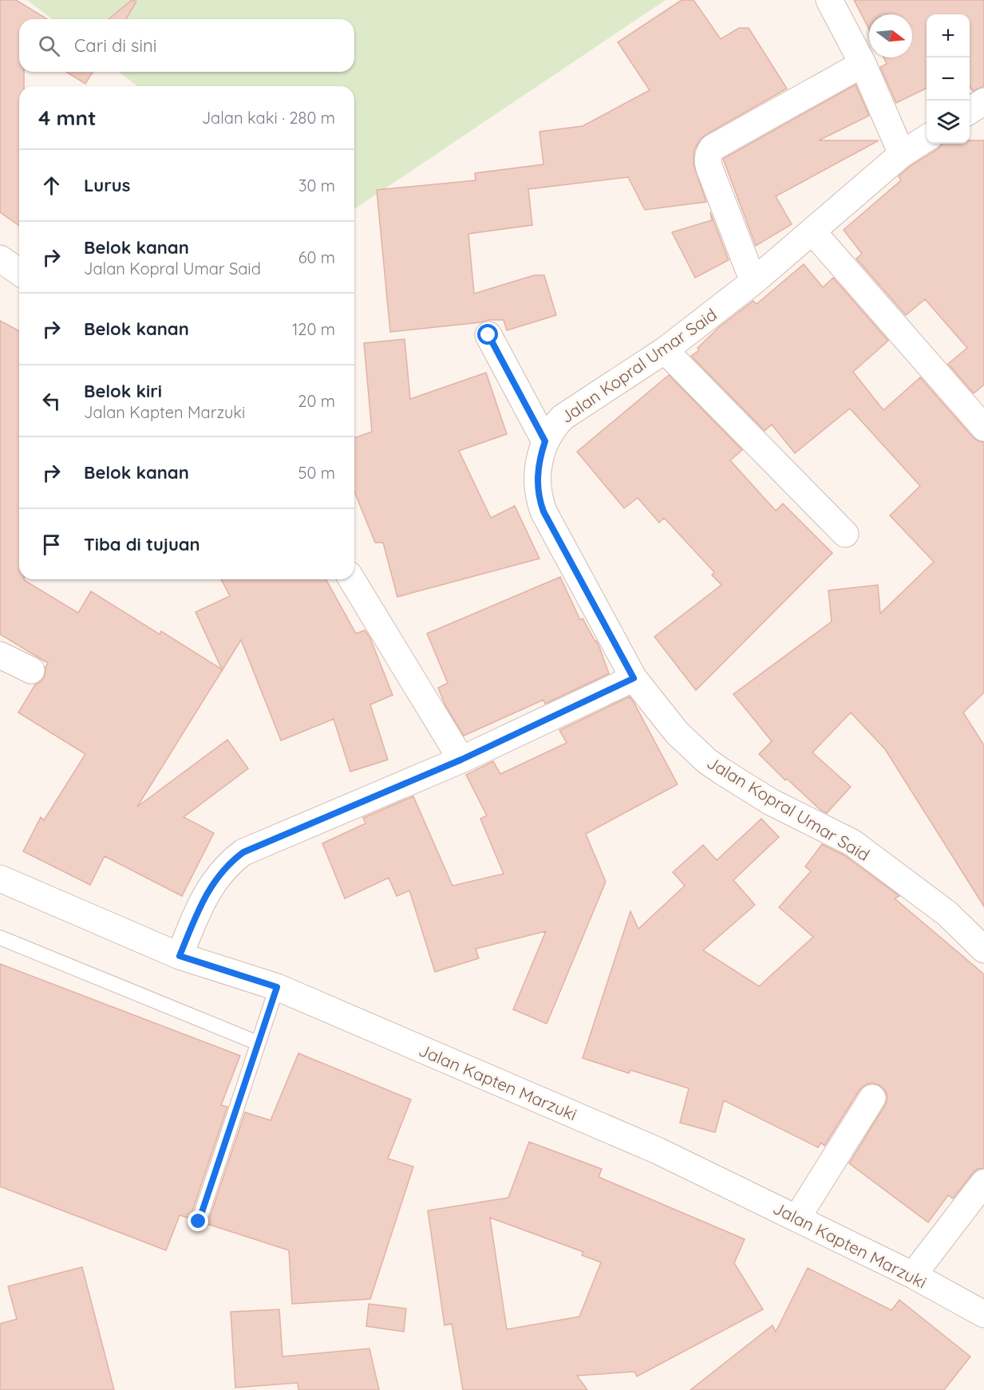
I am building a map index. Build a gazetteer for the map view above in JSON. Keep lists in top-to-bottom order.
{
  "streets": {
    "street": ["Jalan Kopral Umar Said", "Jalan Kapten Marzuki"]
  },
  "north": "right",
  "page": {
    "map_buttons": ["+", "−"],
    "search": "Cari di sini",
    "heading": ["4 mnt", "Jalan kaki · 280 m"],
    "list": [
      ["Lurus", "30 m"],
      ["Belok kanan", "Jalan Kopral Umar Said", "60 m"],
      ["Belok kanan", "120 m"],
      ["Belok kiri", "Jalan Kapten Marzuki", "20 m"],
      ["Belok kanan", "50 m"],
      "Tiba di tujuan"
    ]
  }
}
